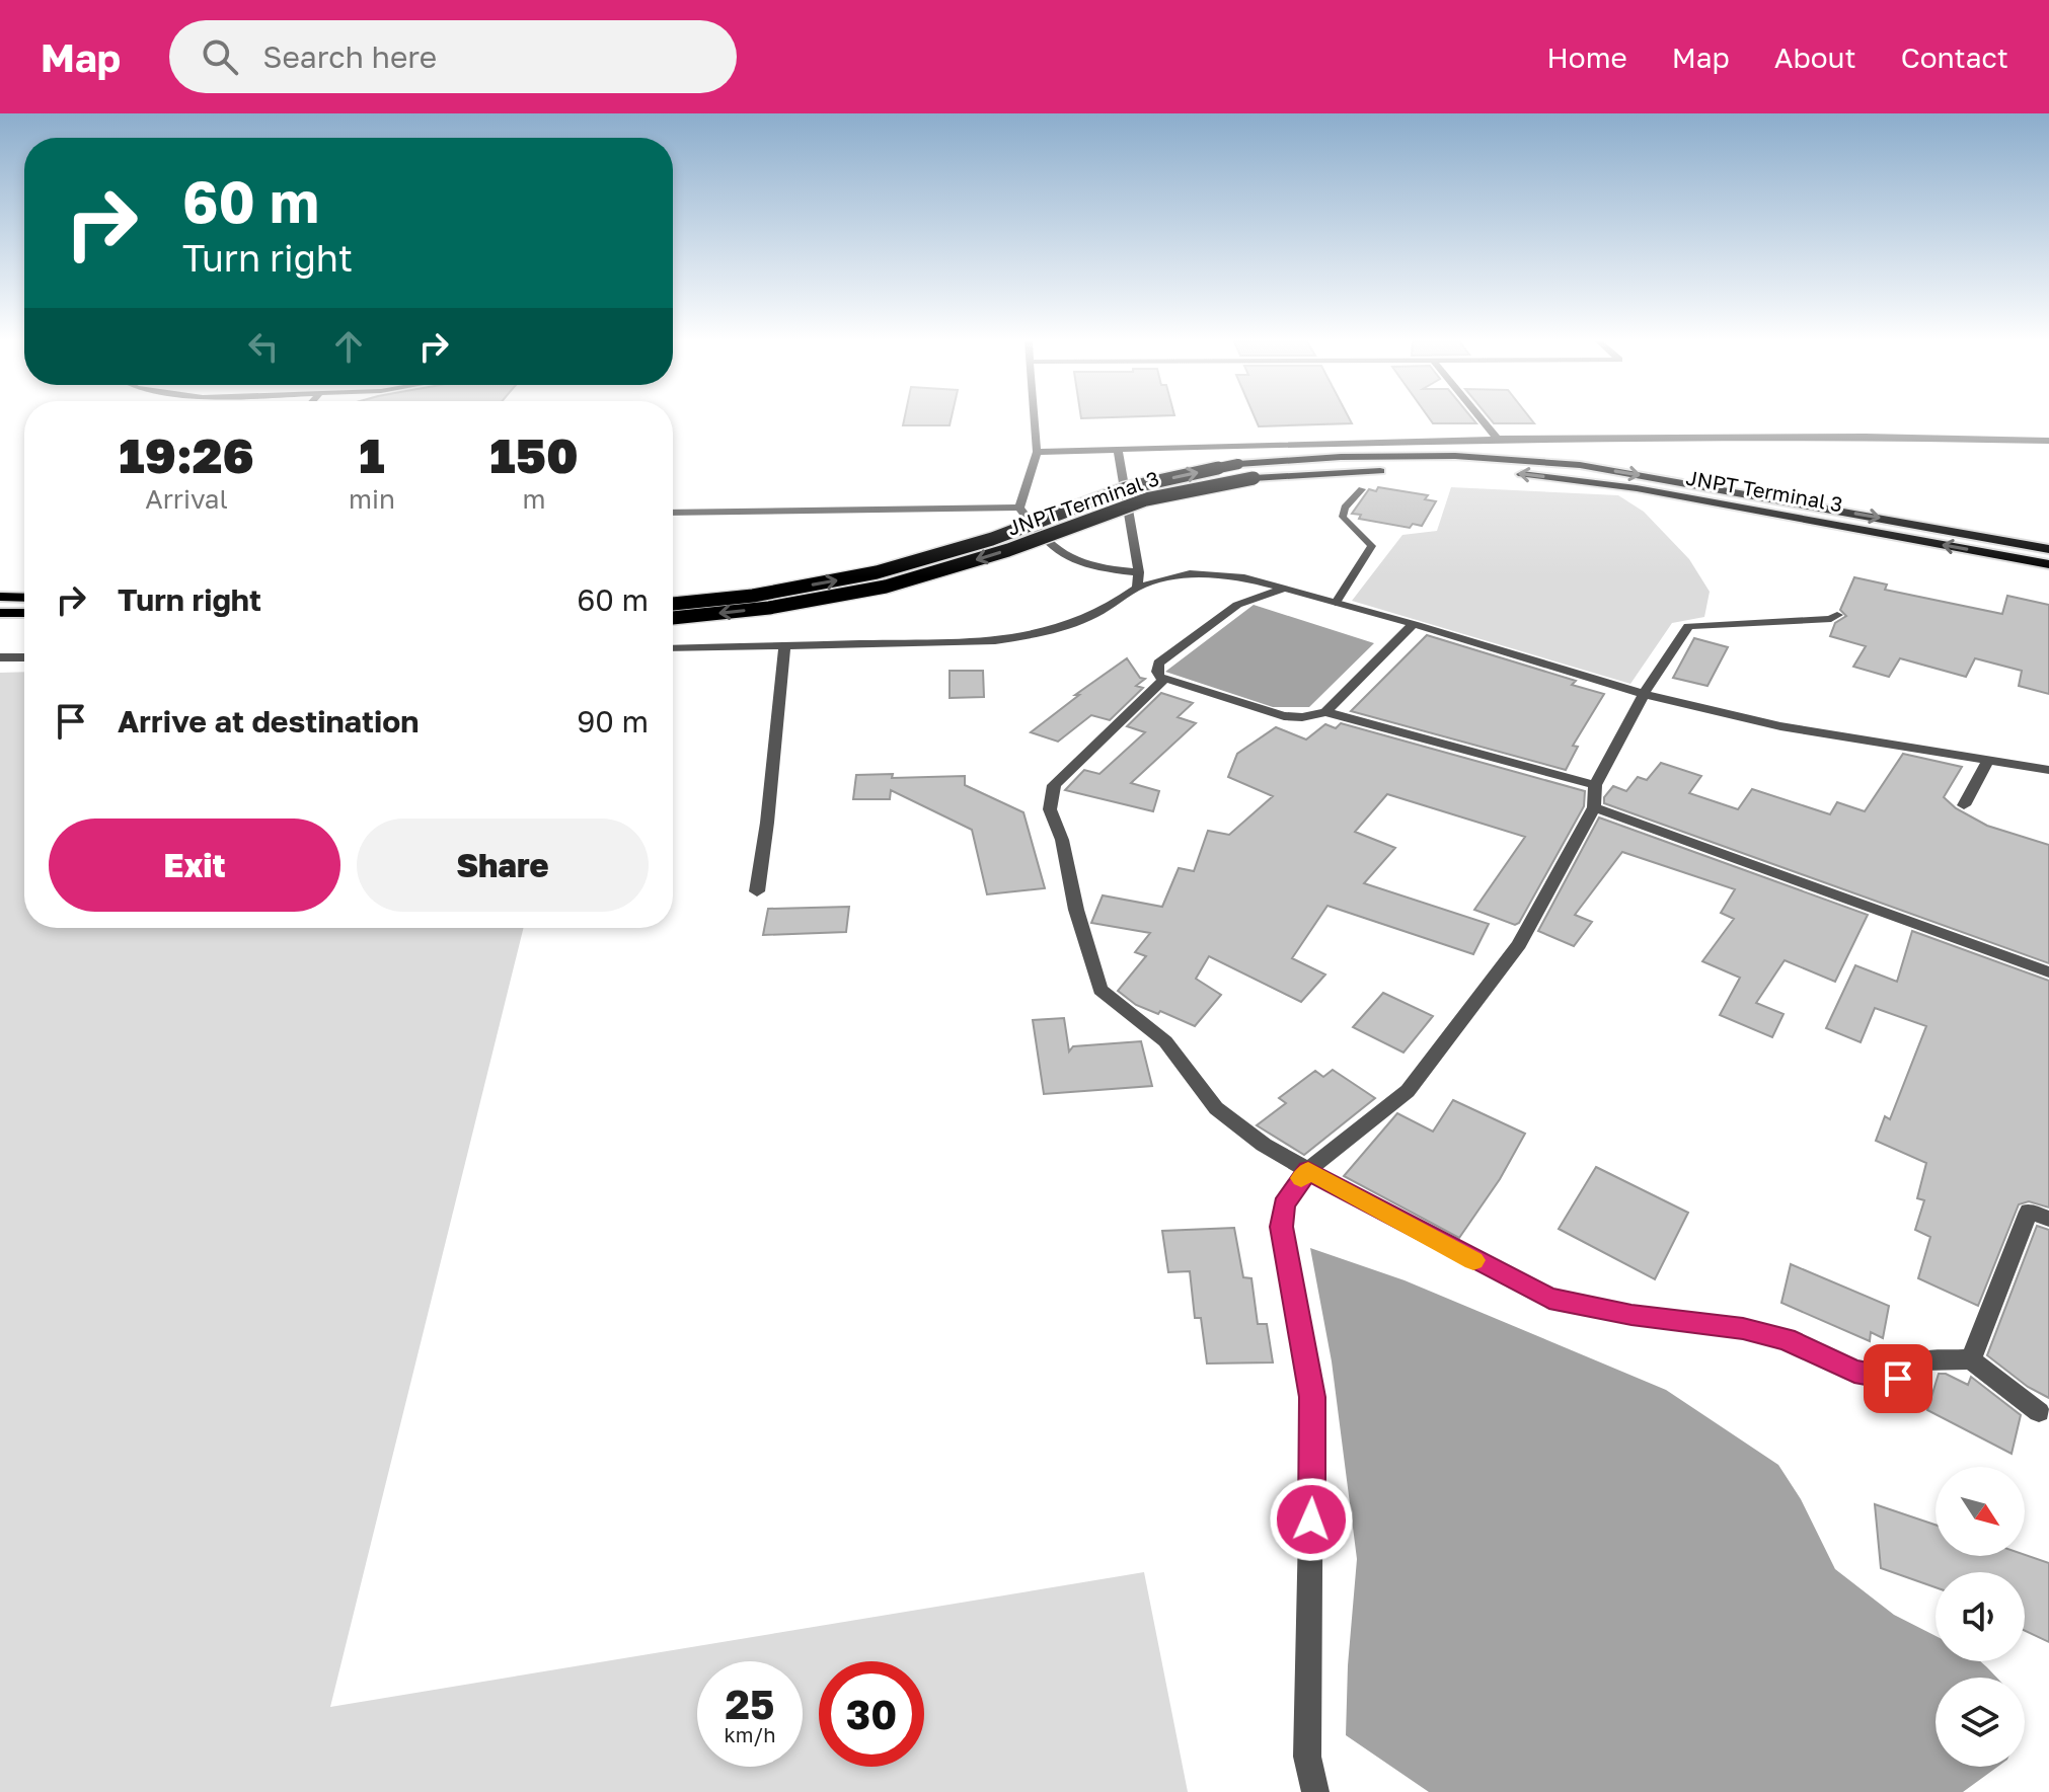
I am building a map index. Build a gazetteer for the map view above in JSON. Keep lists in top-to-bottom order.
{
  "streets": {
    "main road": ["JNPT Terminal 3"]
  },
  "north": "bottom right",
  "page": {
    "header": "Map",
    "search": "Search here",
    "nav": [
      "Home",
      "Map",
      "About",
      "Contact"
    ],
    "turn": ["60 m", "Turn right"],
    "eta": [
      "19:26",
      "Arrival",
      "1",
      "min",
      "150",
      "m"
    ],
    "list": [
      {
        "name": "Turn right",
        "value": "60 m"
      },
      {
        "name": "Arrive at destination",
        "value": "90 m"
      }
    ],
    "buttons": ["Exit", "Share"],
    "speed": "25 km/h",
    "limit": "30"
  }
}
